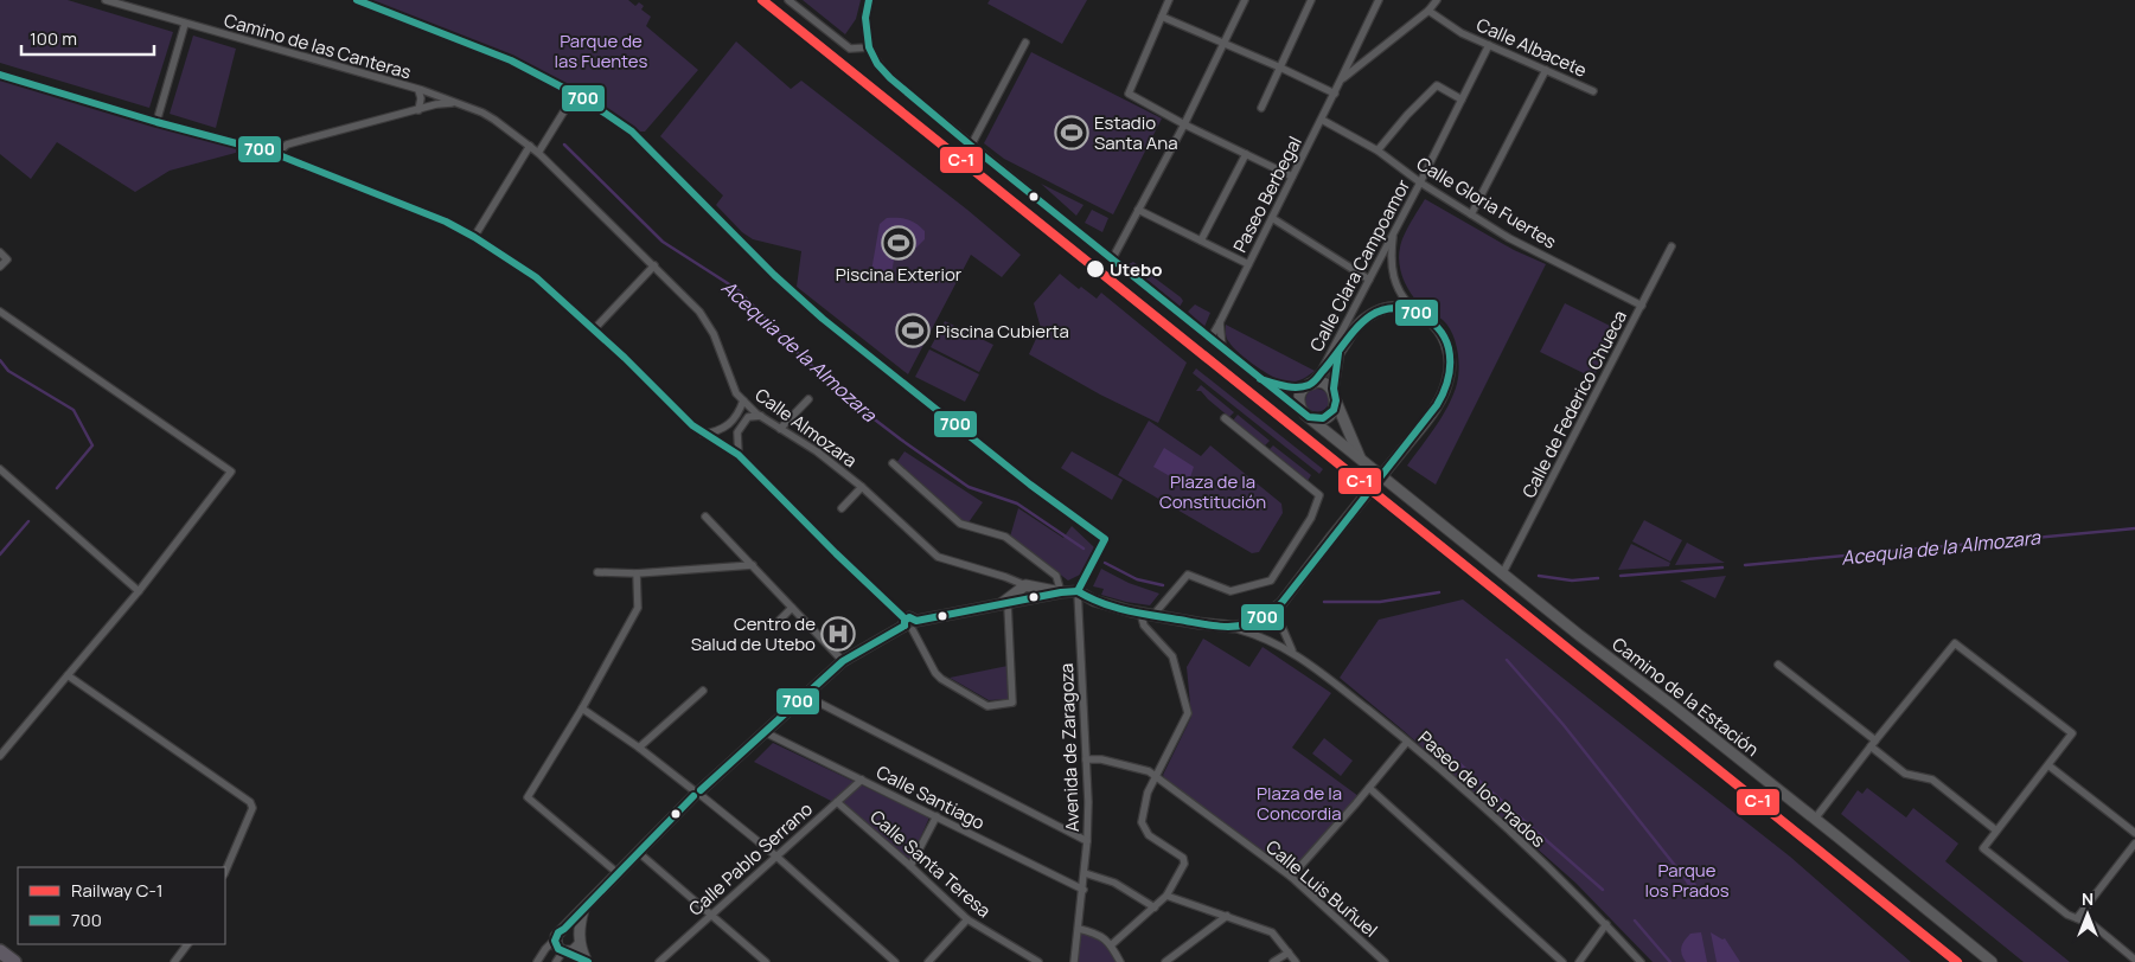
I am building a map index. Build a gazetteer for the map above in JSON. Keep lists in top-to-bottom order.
{
  "streets": {
    "street": [
      "Camino de las Canteras",
      "Calle Albacete",
      "Paseo Berbegal",
      "Calle Gloria Fuertes",
      "Calle Clara Campoamor",
      "Calle de Federico Chueca",
      "Calle Almozara",
      "Camino de la Estación",
      "Avenida de Zaragoza",
      "Paseo de los Prados",
      "Calle Santiago",
      "Calle Pablo Serrano",
      "Calle Santa Teresa",
      "Calle Luis Buñuel"
    ]
  },
  "crossings": [
    ["Camino de las Canteras", "Calle Almozara"],
    ["Calle Albacete", "Calle Clara Campoamor"],
    ["Paseo Berbegal", "Calle Gloria Fuertes"],
    ["Calle Gloria Fuertes", "Calle Clara Campoamor"],
    ["Calle Gloria Fuertes", "Calle de Federico Chueca"],
    ["Calle de Federico Chueca", "Camino de la Estación"],
    ["Avenida de Zaragoza", "Calle Santiago"],
    ["Avenida de Zaragoza", "Calle Luis Buñuel"],
    ["Calle Santiago", "Calle Pablo Serrano"],
    ["Calle Pablo Serrano", "Calle Santa Teresa"]
  ],
  "water": ["Acequia de la Almozara"],
  "parks": [
    "Parque de las Fuentes",
    "Plaza de la Constitución",
    "Plaza de la Concordia",
    "Parque los Prados"
  ],
  "places": {
    "sports": ["Estadio Santa Ana", "Piscina Exterior", "Piscina Cubierta"],
    "other": ["Utebo"],
    "hospital": ["Centro de Salud de Utebo"]
  },
  "lines": ["rail line C-1", "transit line 700"],
  "legend": ["Railway C-1", "700"],
  "scale_bar": "100 m",
  "north": "top"
}
